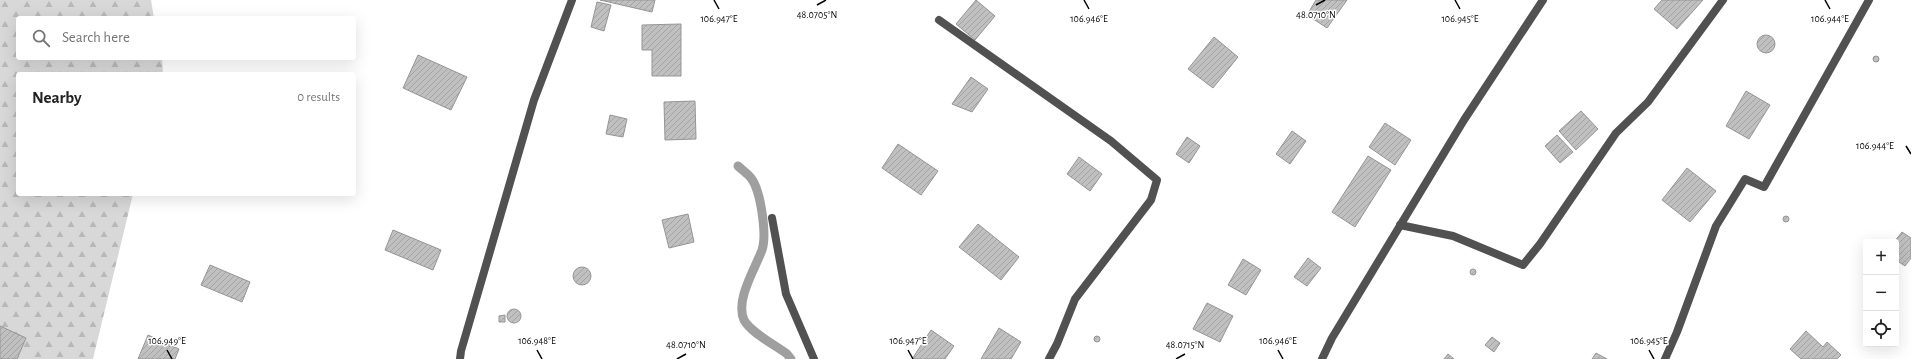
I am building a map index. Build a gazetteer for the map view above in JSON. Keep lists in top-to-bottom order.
{
  "page": {
    "search": "Search here",
    "heading": ["Nearby", "0 results"],
    "map_buttons": ["+", "−"]
  },
  "coordinates": [
    "48.0705°N",
    "48.0710°N",
    "106.947°E",
    "106.946°E",
    "106.945°E",
    "106.944°E",
    "106.949°E",
    "106.948°E",
    "48.0715°N"
  ]
}
